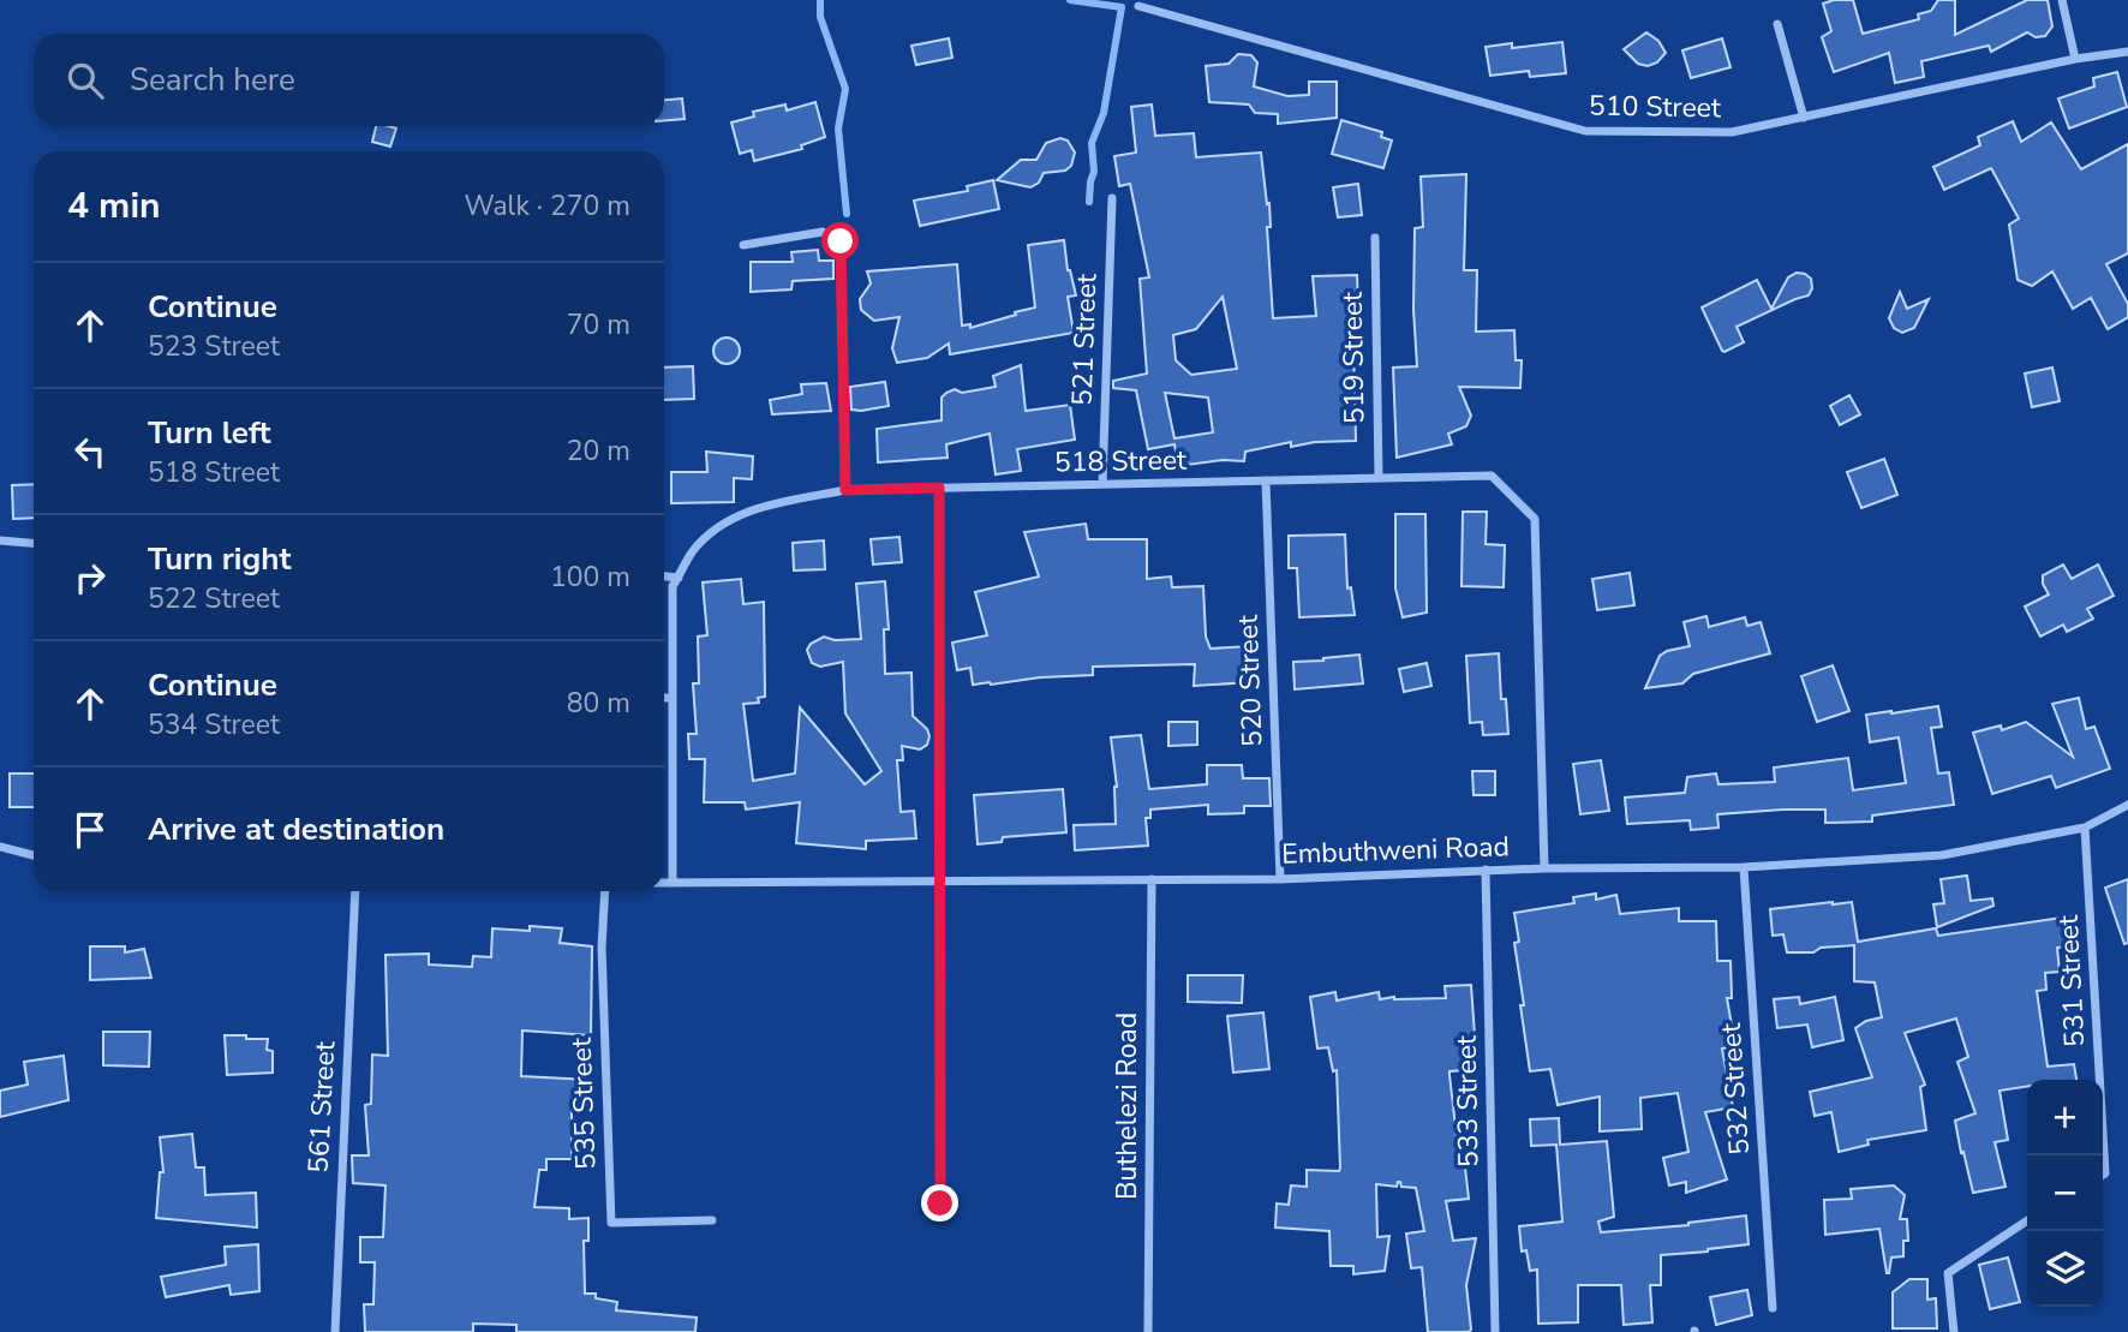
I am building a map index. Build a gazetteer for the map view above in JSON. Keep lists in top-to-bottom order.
{
  "streets": {
    "street": [
      "510 Street",
      "521 Street",
      "519 Street",
      "518 Street",
      "520 Street",
      "Embuthweni Road",
      "531 Street",
      "532 Street",
      "533 Street",
      "535 Street",
      "Buthelezi Road",
      "561 Street"
    ]
  },
  "crossings": [
    ["521 Street", "518 Street"],
    ["519 Street", "518 Street"],
    ["518 Street", "520 Street"],
    ["518 Street", "Embuthweni Road"],
    ["520 Street", "Embuthweni Road"],
    ["Embuthweni Road", "531 Street"],
    ["Embuthweni Road", "532 Street"],
    ["Embuthweni Road", "533 Street"],
    ["Embuthweni Road", "Buthelezi Road"]
  ],
  "page": {
    "search": "Search here",
    "heading": ["4 min", "Walk · 270 m"],
    "list": [
      ["Continue", "523 Street", "70 m"],
      ["Turn left", "518 Street", "20 m"],
      ["Turn right", "522 Street", "100 m"],
      ["Continue", "534 Street", "80 m"],
      "Arrive at destination"
    ],
    "map_buttons": ["+", "−"]
  }
}
